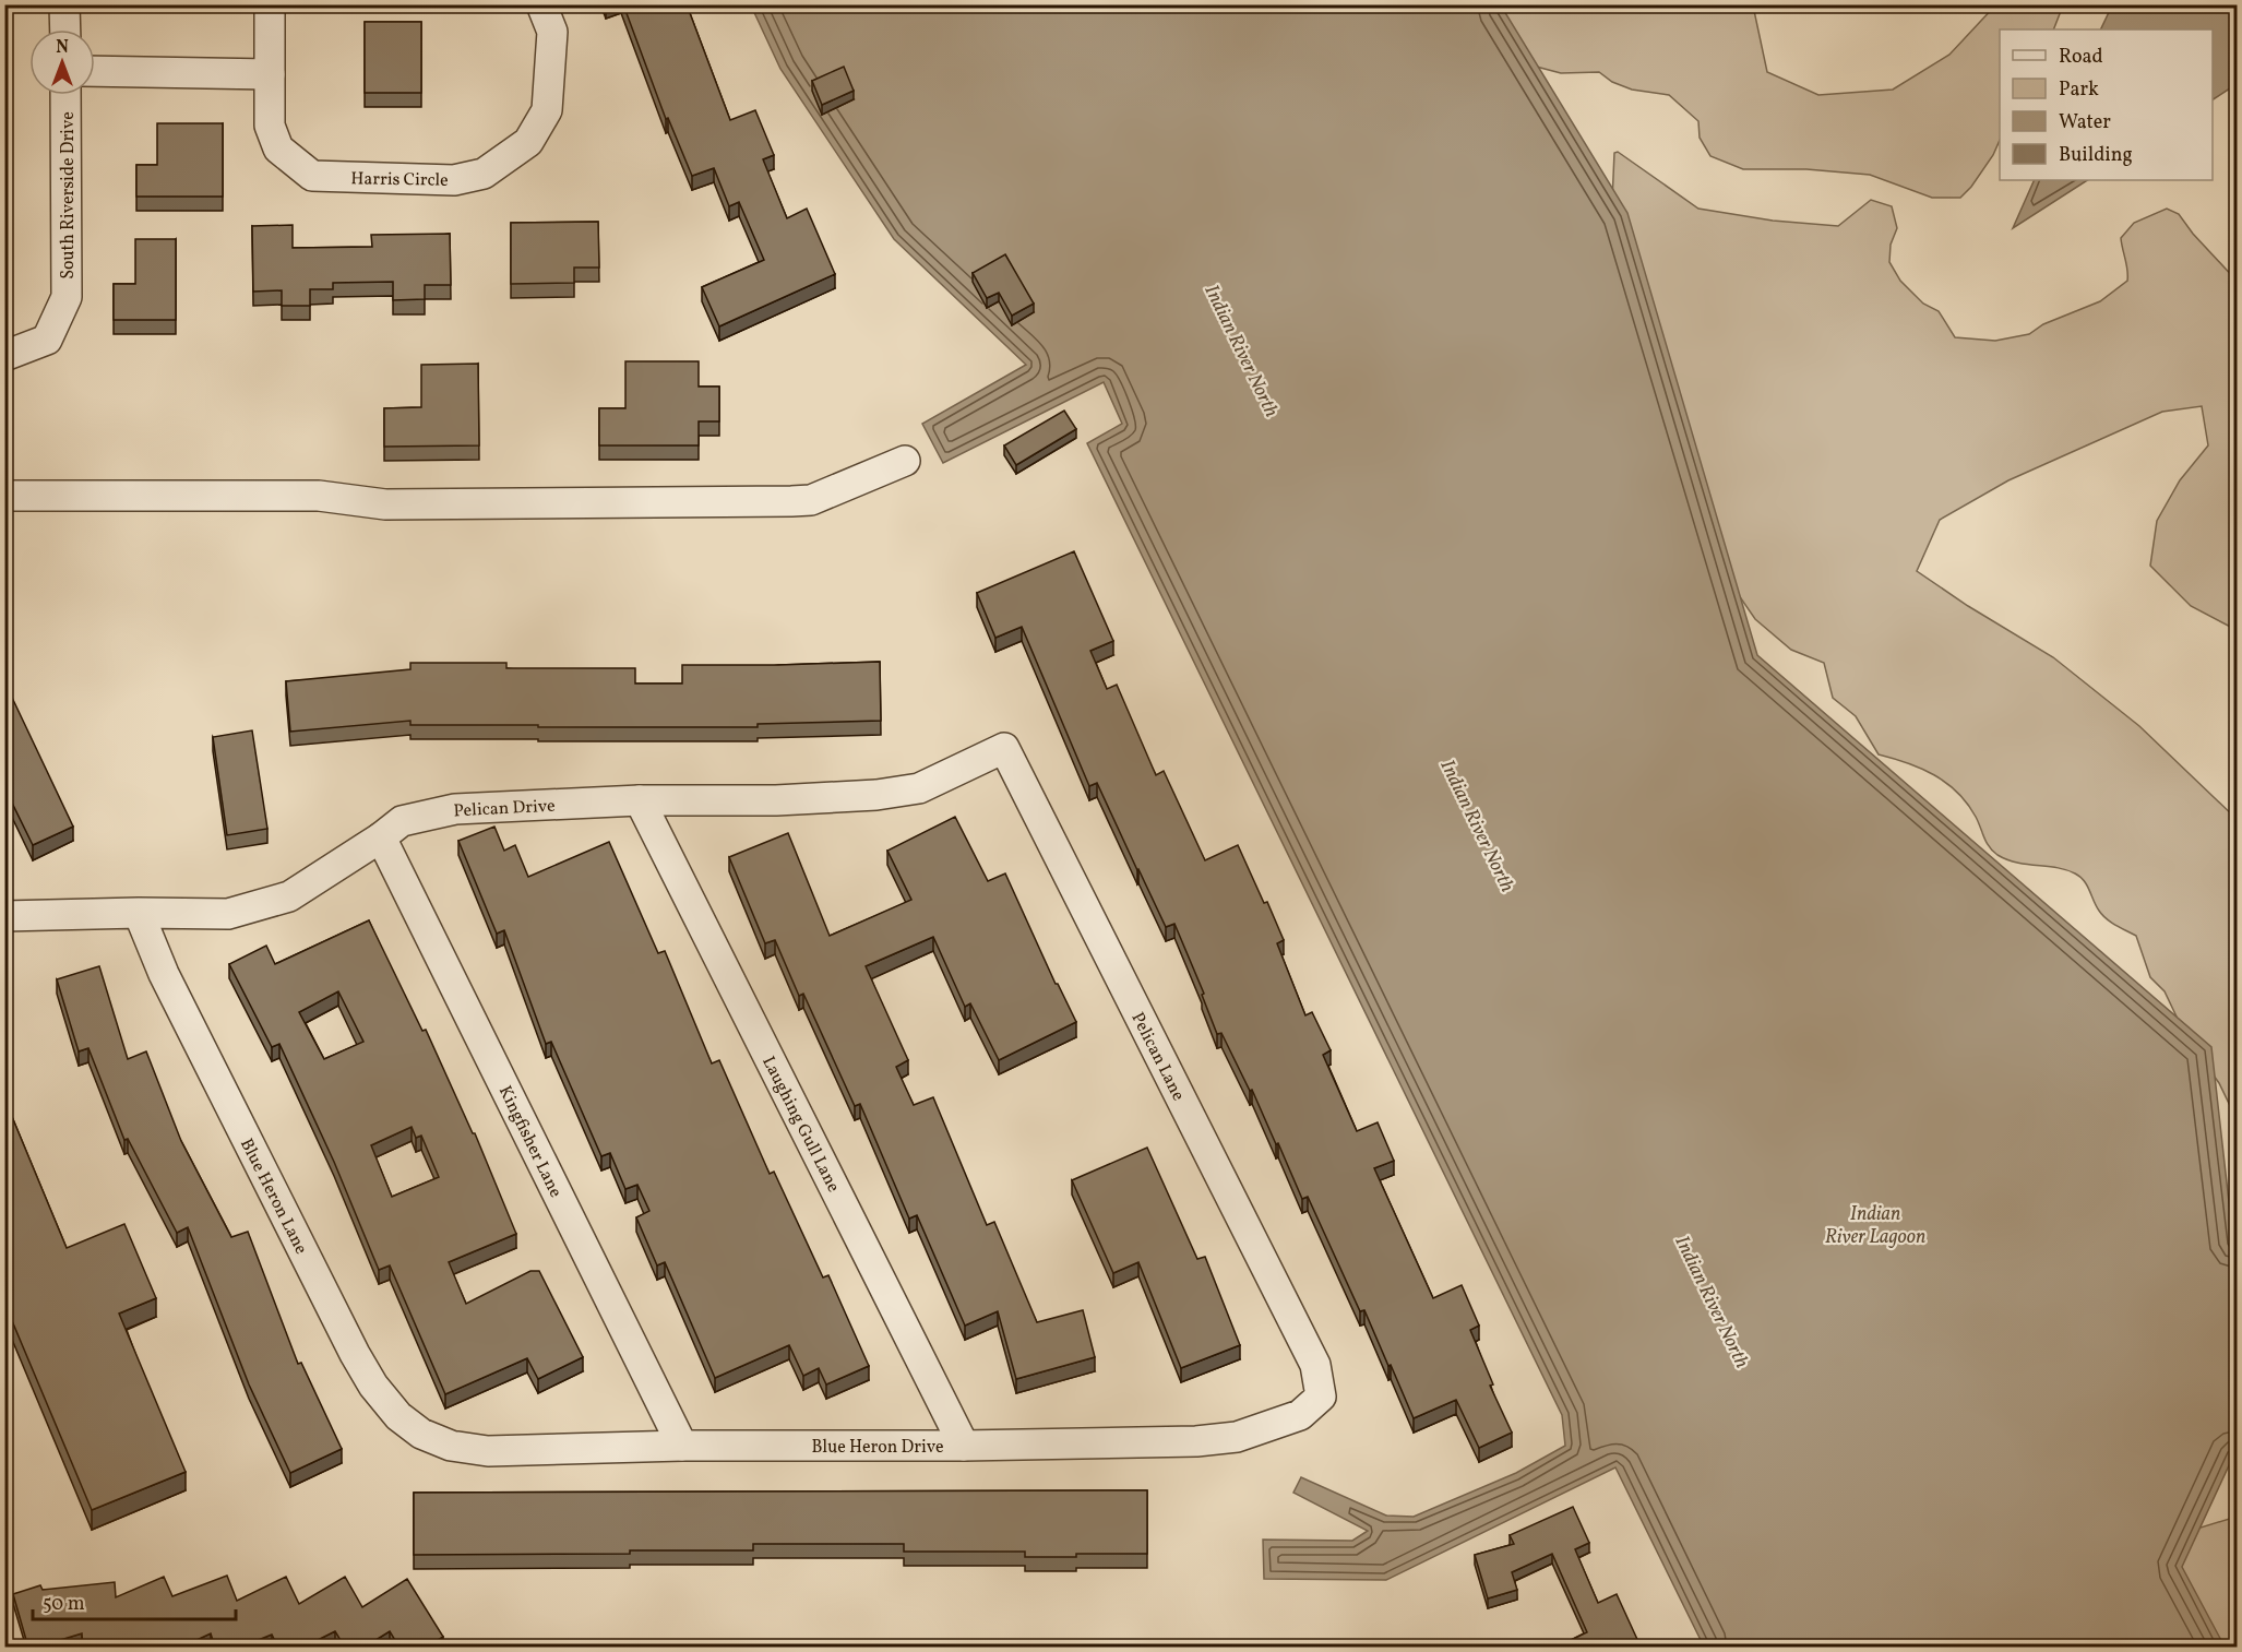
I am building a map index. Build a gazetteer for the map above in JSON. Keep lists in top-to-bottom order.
{
  "streets": {
    "street": [
      "Harris Circle",
      "South Riverside Drive",
      "Pelican Drive",
      "Pelican Lane",
      "Laughing Gull Lane",
      "Kingfisher Lane",
      "Blue Heron Lane",
      "Blue Heron Drive"
    ]
  },
  "crossings": [
    ["Pelican Drive", "Pelican Lane"],
    ["Pelican Drive", "Laughing Gull Lane"],
    ["Pelican Drive", "Kingfisher Lane"],
    ["Pelican Drive", "Blue Heron Lane"],
    ["Pelican Lane", "Blue Heron Drive"],
    ["Laughing Gull Lane", "Blue Heron Drive"],
    ["Kingfisher Lane", "Blue Heron Drive"],
    ["Blue Heron Lane", "Blue Heron Drive"]
  ],
  "water": ["Indian River North", "Indian River Lagoon"],
  "legend": [
    "Road",
    "Park",
    "Water",
    "Building"
  ],
  "scale_bar": "50 m",
  "north": "top"
}
